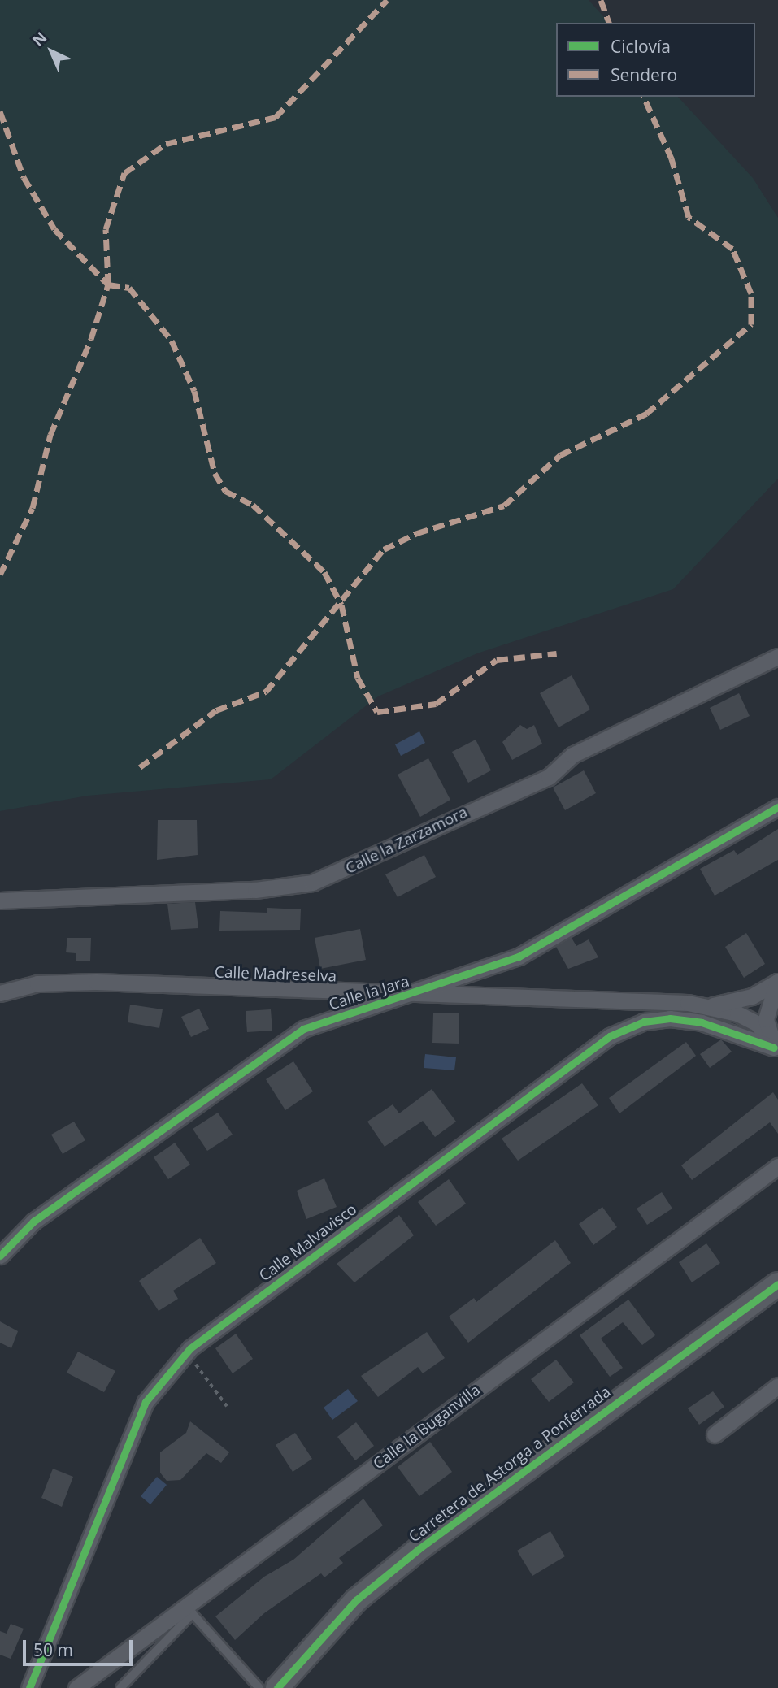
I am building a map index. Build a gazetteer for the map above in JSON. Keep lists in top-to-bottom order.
{
  "streets": {
    "main road": ["Carretera de Astorga a Ponferrada"],
    "street": [
      "Calle la Zarzamora",
      "Calle Madreselva",
      "Calle la Jara",
      "Calle Malvavisco",
      "Calle la Buganvilla"
    ]
  },
  "crossings": [
    ["Calle Madreselva", "Calle la Jara"],
    ["Calle Madreselva", "Calle Malvavisco"]
  ],
  "legend": ["Ciclovía", "Sendero"],
  "scale_bar": "50 m",
  "north": "top left"
}
